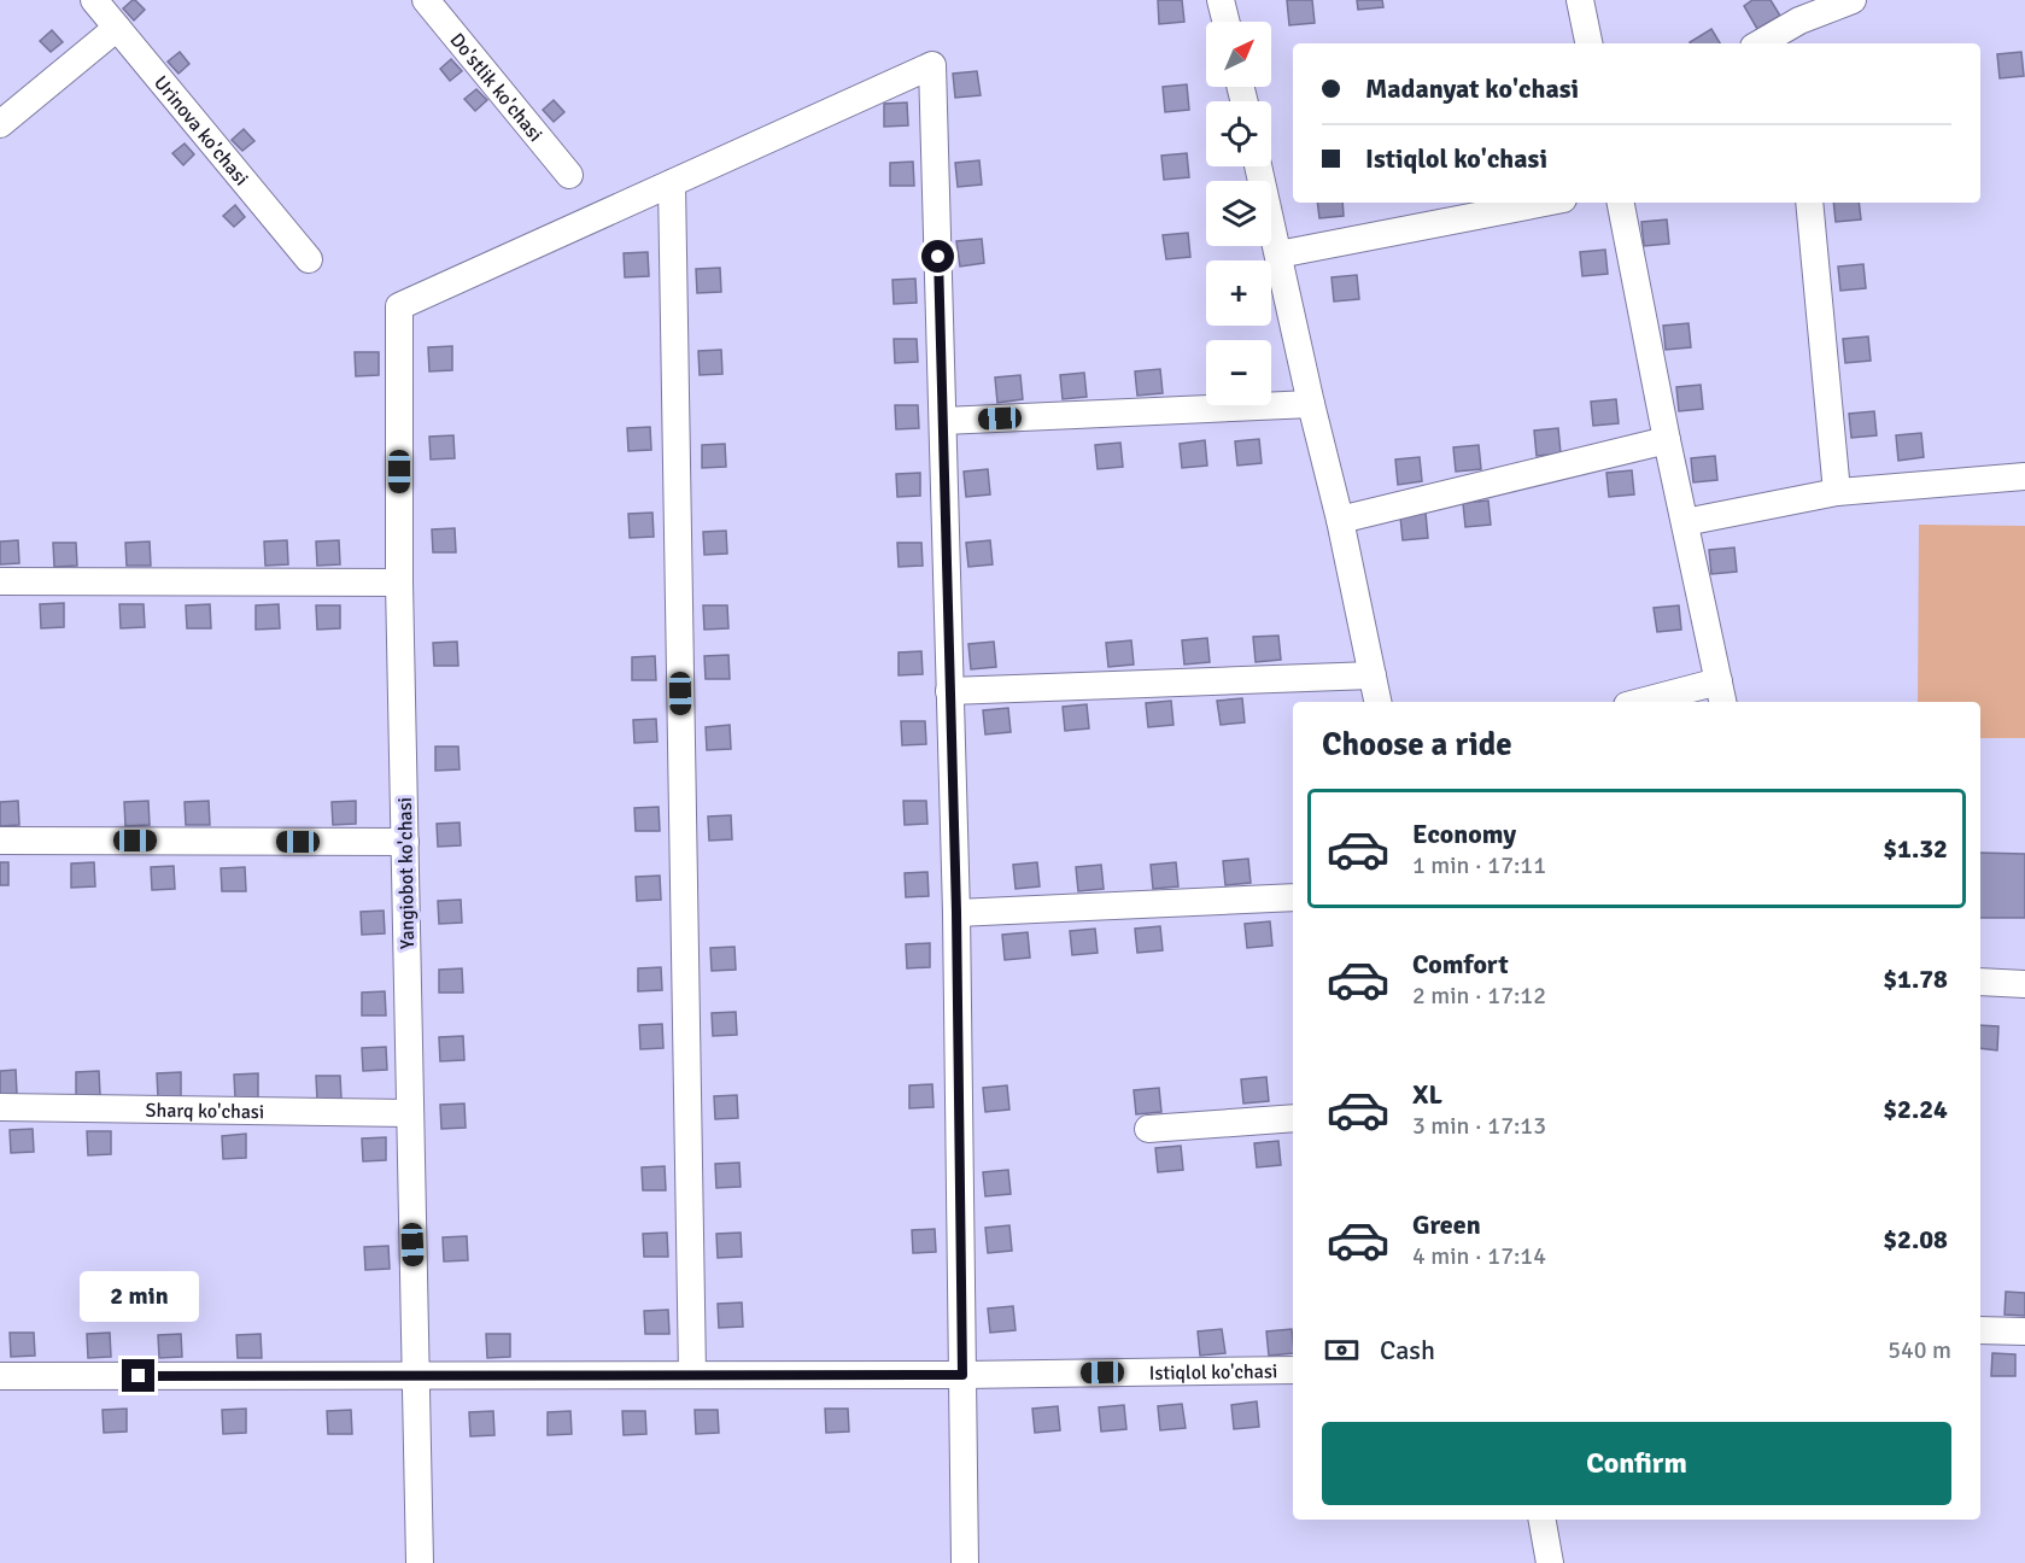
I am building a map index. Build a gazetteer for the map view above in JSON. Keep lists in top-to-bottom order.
{
  "streets": {
    "street": [
      "Do'stlik ko'chasi",
      "Urinova ko'chasi",
      "Yangiobot ko'chasi",
      "Sharq ko'chasi",
      "Istiqlol ko'chasi"
    ]
  },
  "crossings": [
    ["Yangiobot ko'chasi", "Sharq ko'chasi"],
    ["Yangiobot ko'chasi", "Istiqlol ko'chasi"]
  ],
  "north": "top right",
  "page": {
    "map_buttons": ["+", "−"],
    "banner": ["Madanyat ko'chasi", "Istiqlol ko'chasi"],
    "heading": "Choose a ride",
    "list": [
      {
        "name": "Economy",
        "note": "1 min · 17:11",
        "value": "$1.32"
      },
      {
        "name": "Comfort",
        "note": "2 min · 17:12",
        "value": "$1.78"
      },
      {
        "name": "XL",
        "note": "3 min · 17:13",
        "value": "$2.24"
      },
      {
        "name": "Green",
        "note": "4 min · 17:14",
        "value": "$2.08"
      }
    ],
    "bubble": "2 min",
    "pay": ["Cash", "540 m"],
    "buttons": "Confirm"
  }
}
